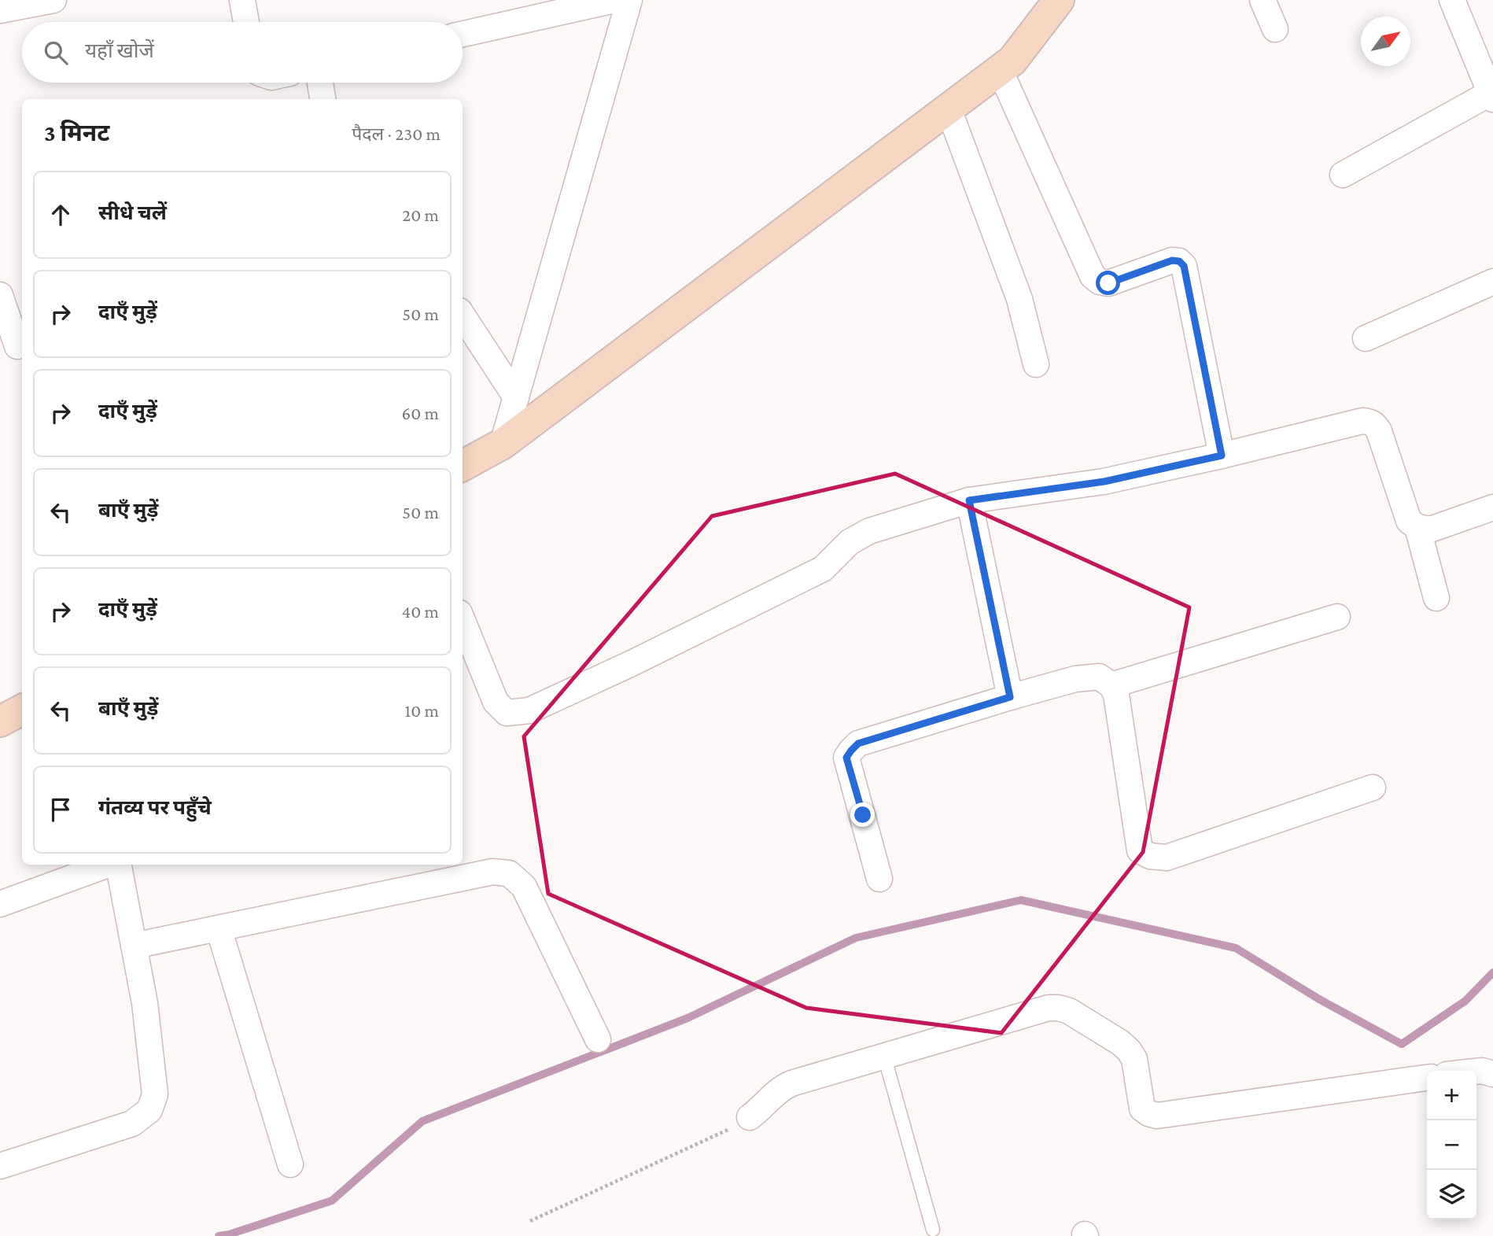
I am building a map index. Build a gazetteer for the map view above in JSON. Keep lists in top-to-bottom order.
{
  "north": "top right",
  "page": {
    "search": "यहाँ खोजें",
    "heading": ["3 मिनट", "पैदल · 230 m"],
    "list": [
      ["सीधे चलें", "20 m"],
      ["दाएँ मुड़ें", "50 m"],
      ["दाएँ मुड़ें", "60 m"],
      ["बाएँ मुड़ें", "50 m"],
      ["दाएँ मुड़ें", "40 m"],
      ["बाएँ मुड़ें", "10 m"],
      "गंतव्य पर पहुँचे"
    ],
    "map_buttons": ["+", "−"]
  }
}
